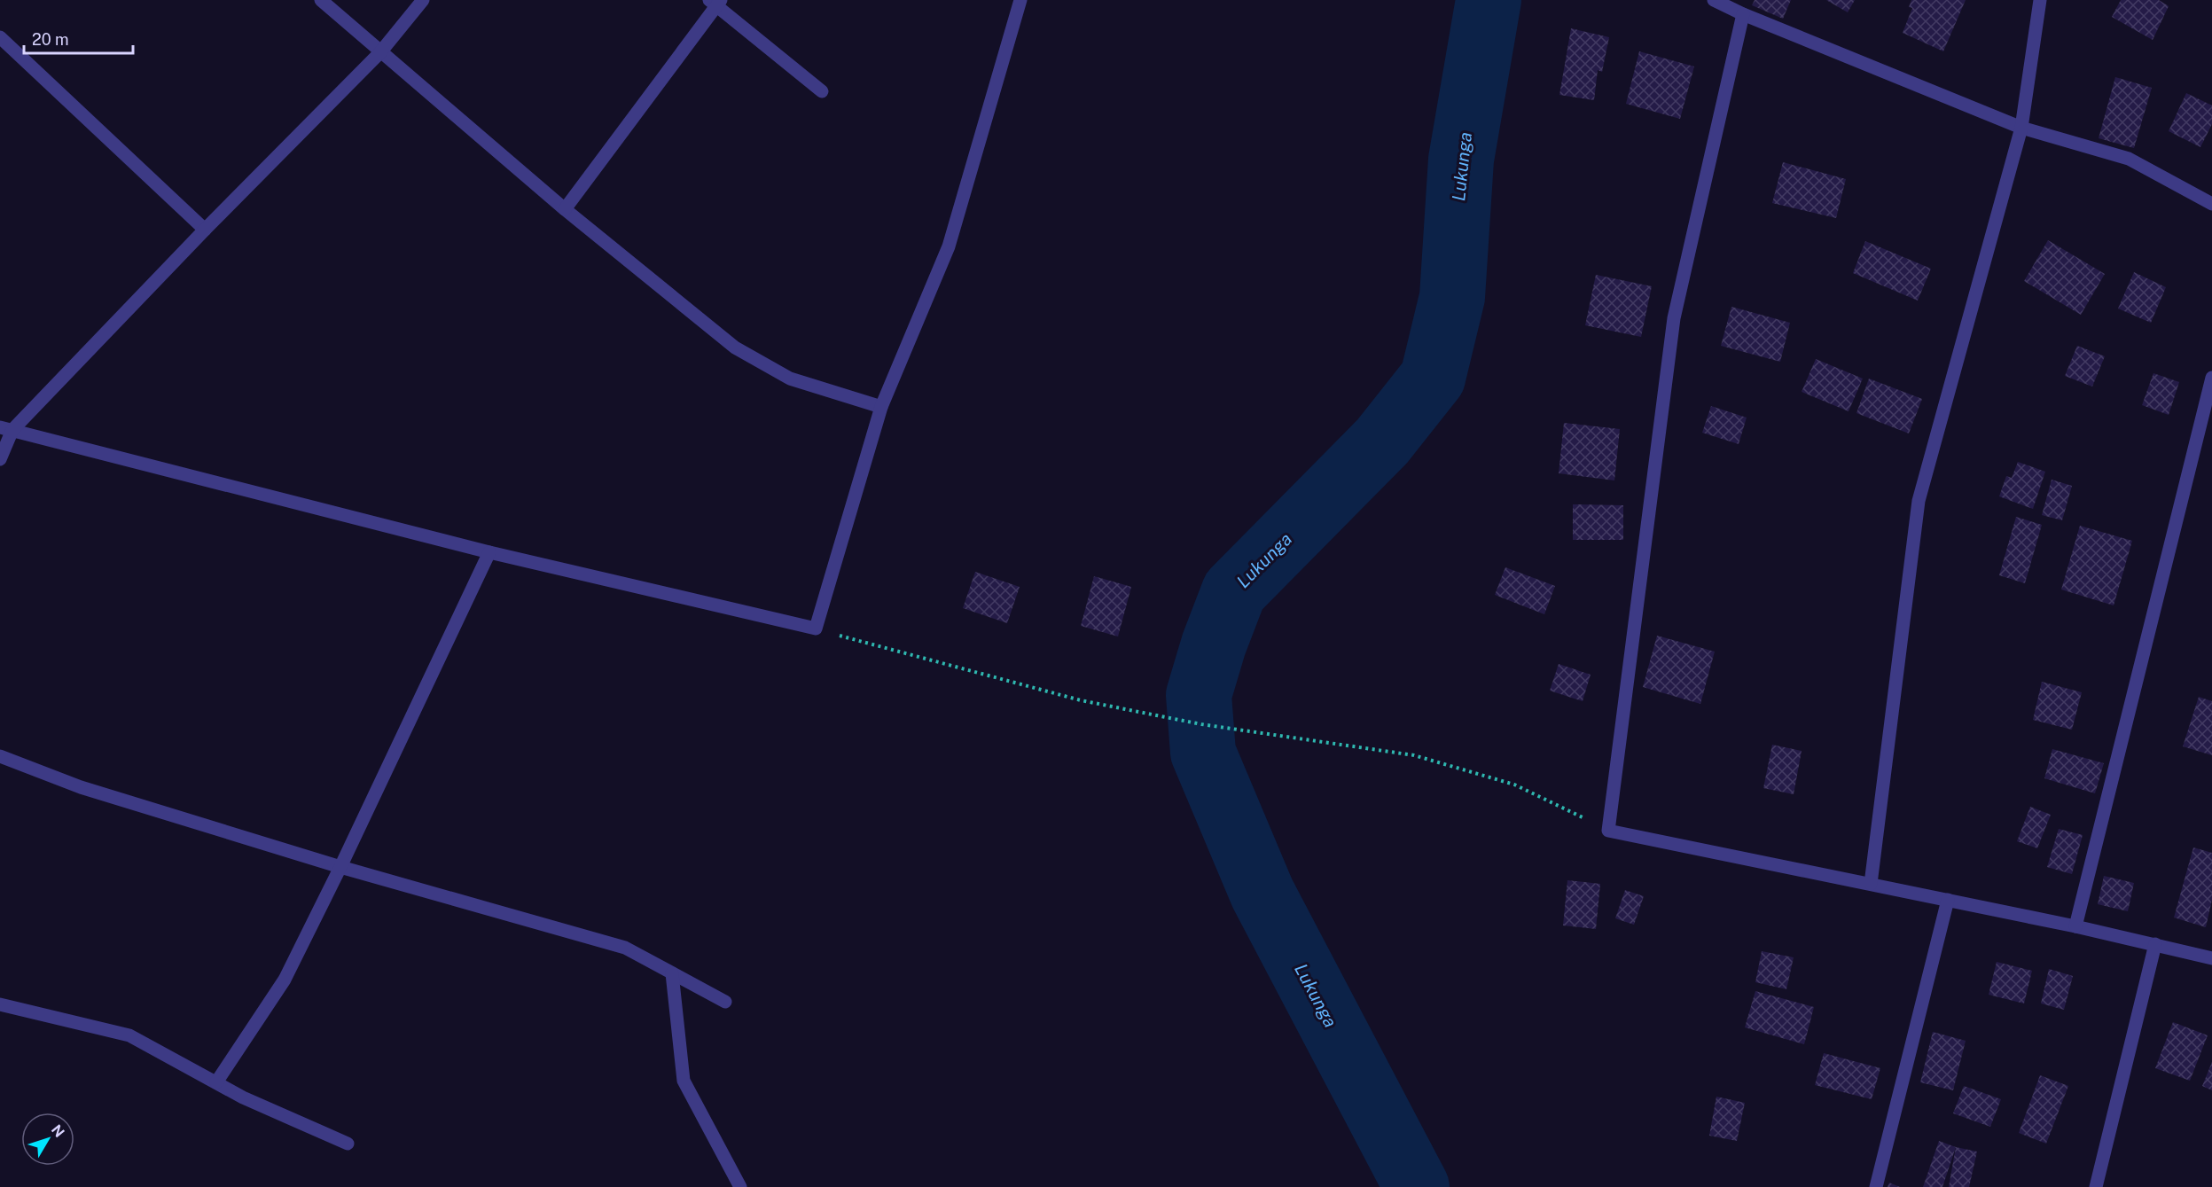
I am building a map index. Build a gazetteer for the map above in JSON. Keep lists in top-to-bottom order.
{
  "water": ["Lukunga"],
  "scale_bar": "20 m",
  "north": "top right"
}
